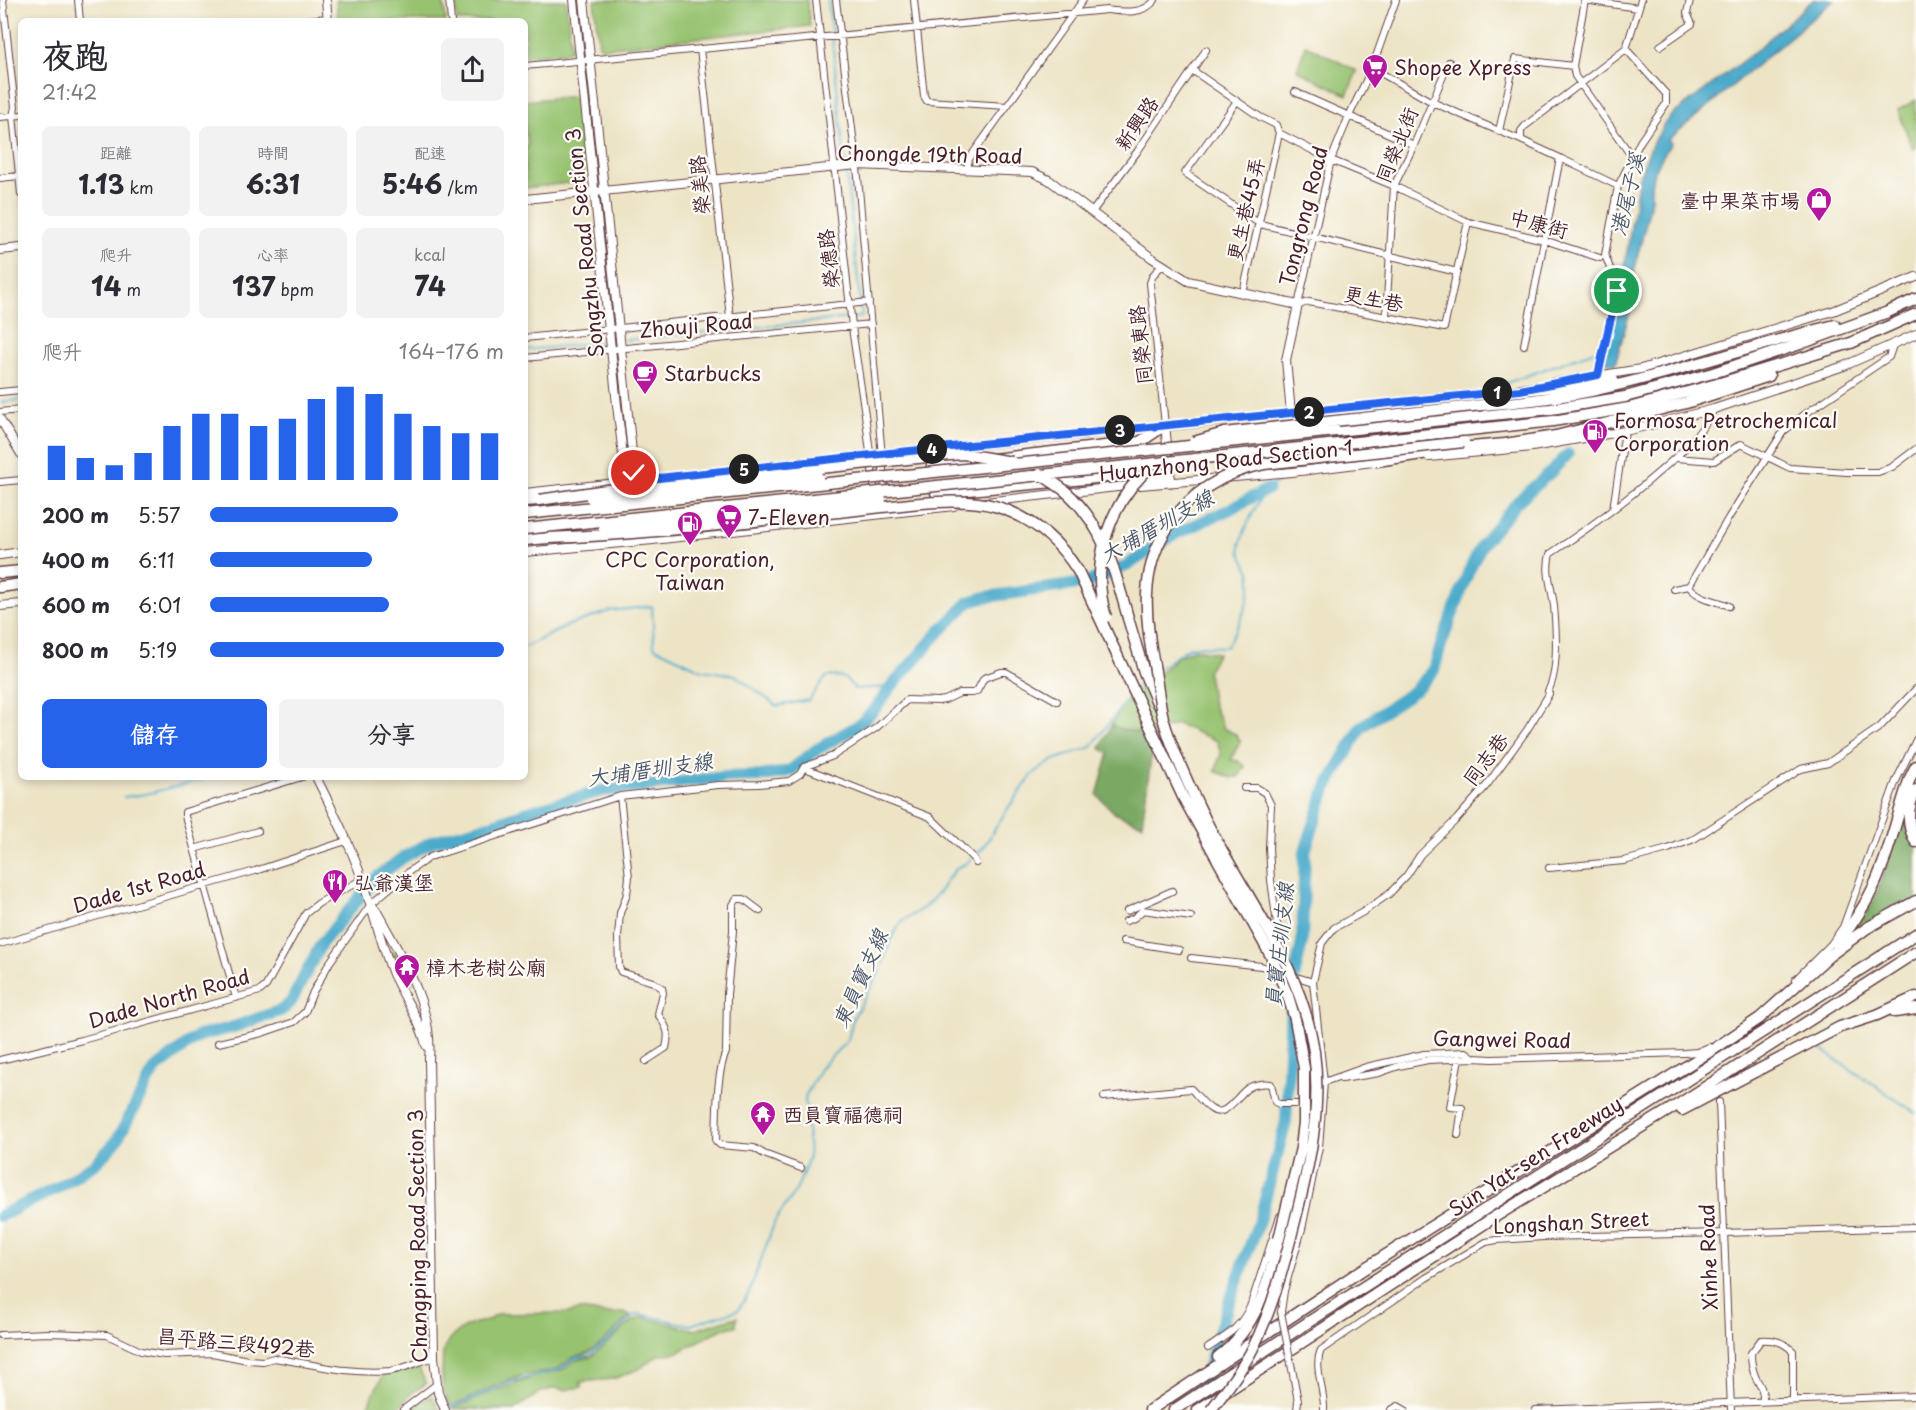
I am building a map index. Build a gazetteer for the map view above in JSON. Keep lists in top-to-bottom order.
{
  "streets": {
    "highway": ["Sun Yat-sen Freeway"],
    "street": [
      "新興路",
      "同榮北街",
      "Chongde 19th Road",
      "榮美路",
      "更生巷45弄",
      "Tongrong Road",
      "中康街",
      "Songzhu Road Section 3",
      "榮德路",
      "更生巷",
      "Zhouji Road",
      "同榮東路",
      "Huanzhong Road Section 1",
      "同志巷",
      "Dade 1st Road",
      "Dade North Road",
      "Gangwei Road",
      "Longshan Street",
      "Changping Road Section 3",
      "Xinhe Road",
      "昌平路三段492巷"
    ]
  },
  "crossings": [
    ["新興路", "Chongde 19th Road"],
    ["新興路", "中康街"],
    ["同榮北街", "中康街"],
    ["同榮北街", "更生巷"],
    ["Chongde 19th Road", "榮美路"],
    ["Chongde 19th Road", "更生巷45弄"],
    ["Chongde 19th Road", "Tongrong Road"],
    ["Chongde 19th Road", "Songzhu Road Section 3"],
    ["Chongde 19th Road", "榮德路"],
    ["Chongde 19th Road", "更生巷"],
    ["Chongde 19th Road", "同榮東路"],
    ["榮美路", "Zhouji Road"],
    ["更生巷45弄", "中康街"],
    ["Tongrong Road", "中康街"],
    ["Tongrong Road", "更生巷"],
    ["Tongrong Road", "Huanzhong Road Section 1"],
    ["Songzhu Road Section 3", "Zhouji Road"],
    ["Songzhu Road Section 3", "Huanzhong Road Section 1"],
    ["榮德路", "Zhouji Road"],
    ["榮德路", "Huanzhong Road Section 1"],
    ["同榮東路", "Huanzhong Road Section 1"],
    ["Huanzhong Road Section 1", "同志巷"],
    ["同志巷", "Gangwei Road"],
    ["Dade 1st Road", "Changping Road Section 3"],
    ["Dade North Road", "Changping Road Section 3"],
    ["Longshan Street", "Xinhe Road"],
    ["Changping Road Section 3", "昌平路三段492巷"]
  ],
  "water": [
    "港尾子溪",
    "大埔厝圳支線",
    "員寶庄圳支線",
    "東員寶支線"
  ],
  "places": {
    "supermarket": ["Shopee Xpress", "7-Eleven"],
    "shop": ["臺中果菜市場"],
    "cafe": ["Starbucks"],
    "fuel station": ["Formosa Petrochemical Corporation", "CPC Corporation, Taiwan"],
    "restaurant": ["弘爺漢堡"],
    "temple": ["樟木老樹公廟", "西員寶福德祠"]
  },
  "page": {
    "heading": ["夜跑", "21:42"],
    "stats": [
      ["距離", "1.13 km"],
      ["時間", "6:31"],
      ["配速", "5:46 /km"],
      ["爬升", "14 m"],
      ["心率", "137 bpm"],
      ["kcal", "74"]
    ],
    "chart": ["爬升", "164–176 m"],
    "pins": [
      "1",
      "2",
      "3",
      "4",
      "5"
    ],
    "list": [
      {
        "name": "200 m",
        "note": "5:57"
      },
      {
        "name": "400 m",
        "note": "6:11"
      },
      {
        "name": "600 m",
        "note": "6:01"
      },
      {
        "name": "800 m",
        "note": "5:19"
      }
    ],
    "buttons": ["儲存", "分享"]
  }
}
